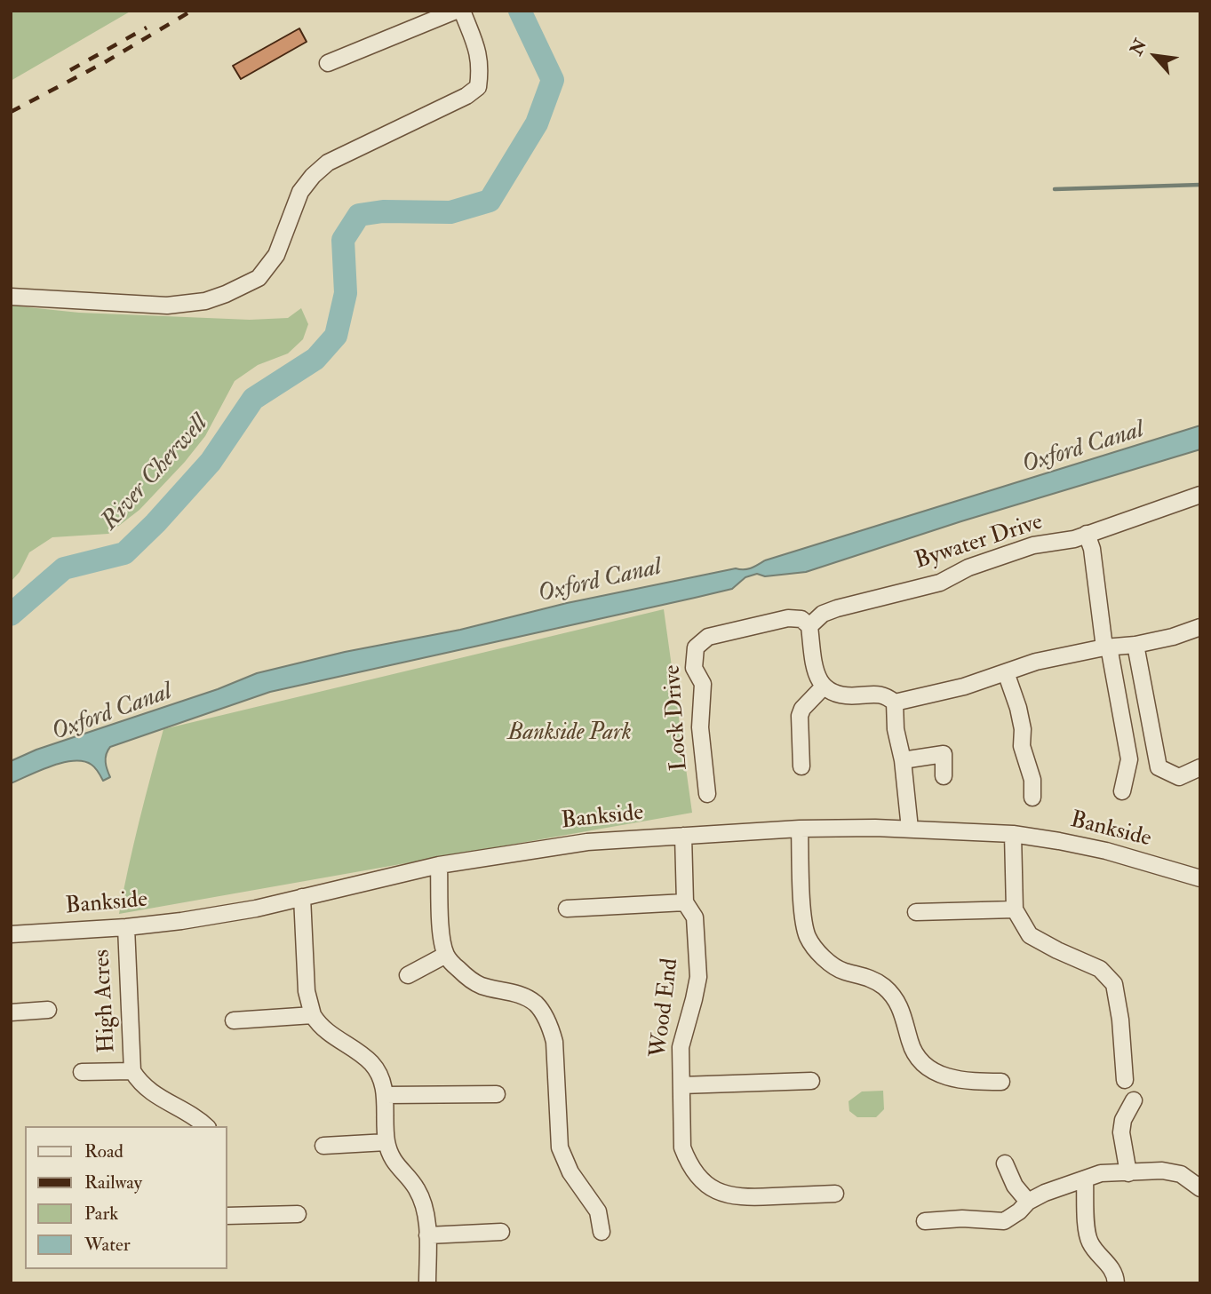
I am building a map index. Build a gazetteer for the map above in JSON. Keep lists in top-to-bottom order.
{
  "streets": {
    "street": [
      "Bywater Drive",
      "Lock Drive",
      "Bankside",
      "High Acres",
      "Wood End"
    ]
  },
  "crossings": [
    ["Bywater Drive", "Lock Drive"],
    ["Bankside", "High Acres"],
    ["Bankside", "Wood End"]
  ],
  "water": ["Oxford Canal", "River Cherwell"],
  "parks": ["Bankside Park"],
  "legend": [
    "Road",
    "Railway",
    "Park",
    "Water"
  ],
  "north": "top left"
}
